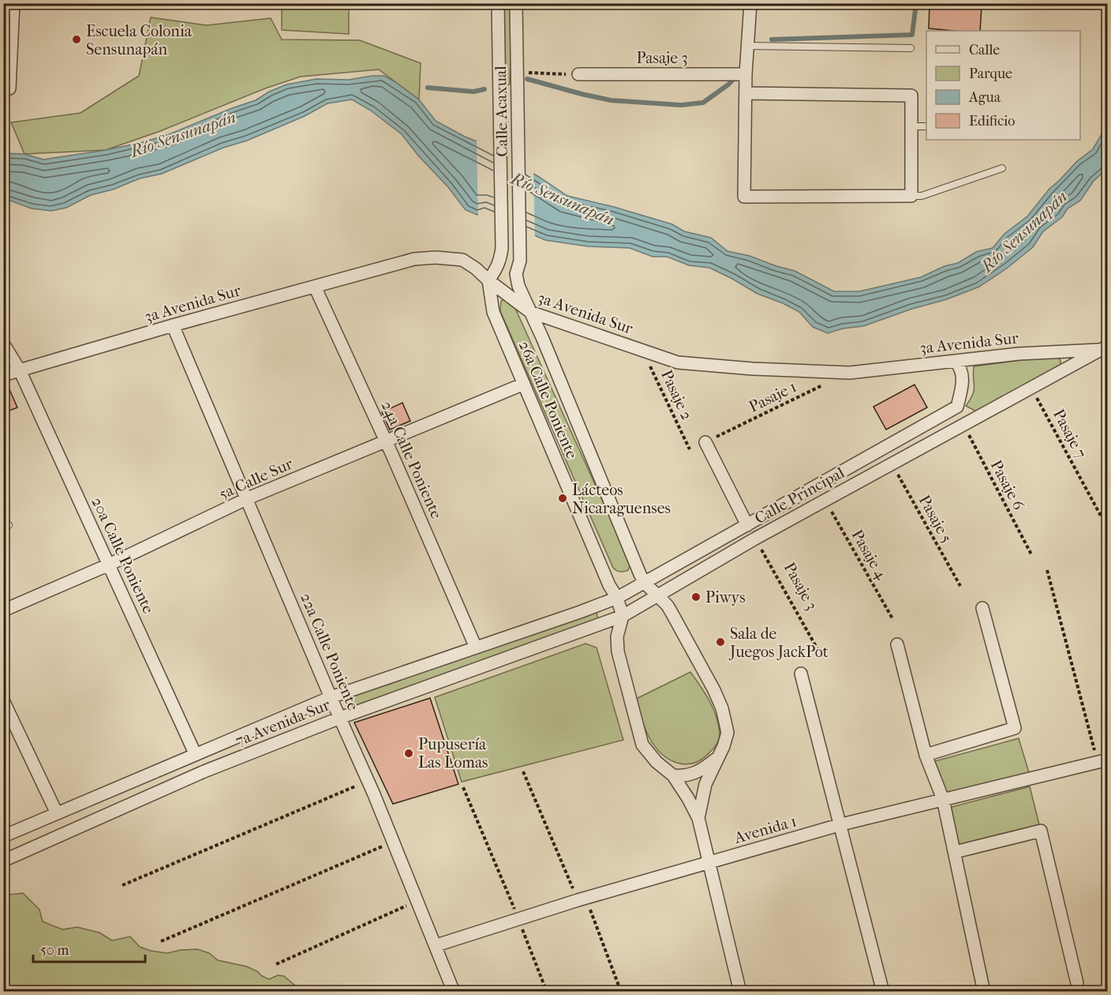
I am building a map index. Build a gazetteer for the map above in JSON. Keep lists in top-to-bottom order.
{
  "streets": {
    "street": [
      "Pasaje 3",
      "Calle Acaxual",
      "3a Avenida Sur",
      "26a Calle Poniente",
      "24a Calle Poniente",
      "5a Calle Sur",
      "Calle Principal",
      "20a Calle Poniente",
      "22a Calle Poniente",
      "7a Avenida Sur",
      "Avenida 1"
    ],
    "path": [
      "Pasaje 2",
      "Pasaje 1",
      "Pasaje 7",
      "Pasaje 6",
      "Pasaje 5",
      "Pasaje 4"
    ]
  },
  "crossings": [
    ["Pasaje 3", "Calle Principal"],
    ["Calle Acaxual", "3a Avenida Sur"],
    ["Calle Acaxual", "26a Calle Poniente"],
    ["3a Avenida Sur", "Pasaje 2"],
    ["3a Avenida Sur", "26a Calle Poniente"],
    ["3a Avenida Sur", "24a Calle Poniente"],
    ["3a Avenida Sur", "Calle Principal"],
    ["3a Avenida Sur", "20a Calle Poniente"],
    ["3a Avenida Sur", "22a Calle Poniente"],
    ["26a Calle Poniente", "5a Calle Sur"],
    ["26a Calle Poniente", "7a Avenida Sur"],
    ["Pasaje 7", "Calle Principal"],
    ["24a Calle Poniente", "5a Calle Sur"],
    ["24a Calle Poniente", "7a Avenida Sur"],
    ["5a Calle Sur", "20a Calle Poniente"],
    ["5a Calle Sur", "22a Calle Poniente"],
    ["Pasaje 6", "Calle Principal"],
    ["Calle Principal", "Pasaje 5"],
    ["Calle Principal", "Pasaje 4"],
    ["Calle Principal", "7a Avenida Sur"],
    ["20a Calle Poniente", "7a Avenida Sur"],
    ["22a Calle Poniente", "7a Avenida Sur"],
    ["22a Calle Poniente", "Avenida 1"]
  ],
  "water": ["Río Sensunapán"],
  "places": [
    "Escuela Colonia Sensunapán",
    "Lácteos Nicaraguenses",
    "Piwys",
    "Sala de Juegos JackPot",
    "Pupusería Las Lomas"
  ],
  "legend": [
    "Calle",
    "Parque",
    "Agua",
    "Edificio"
  ],
  "scale_bar": "50 m"
}
